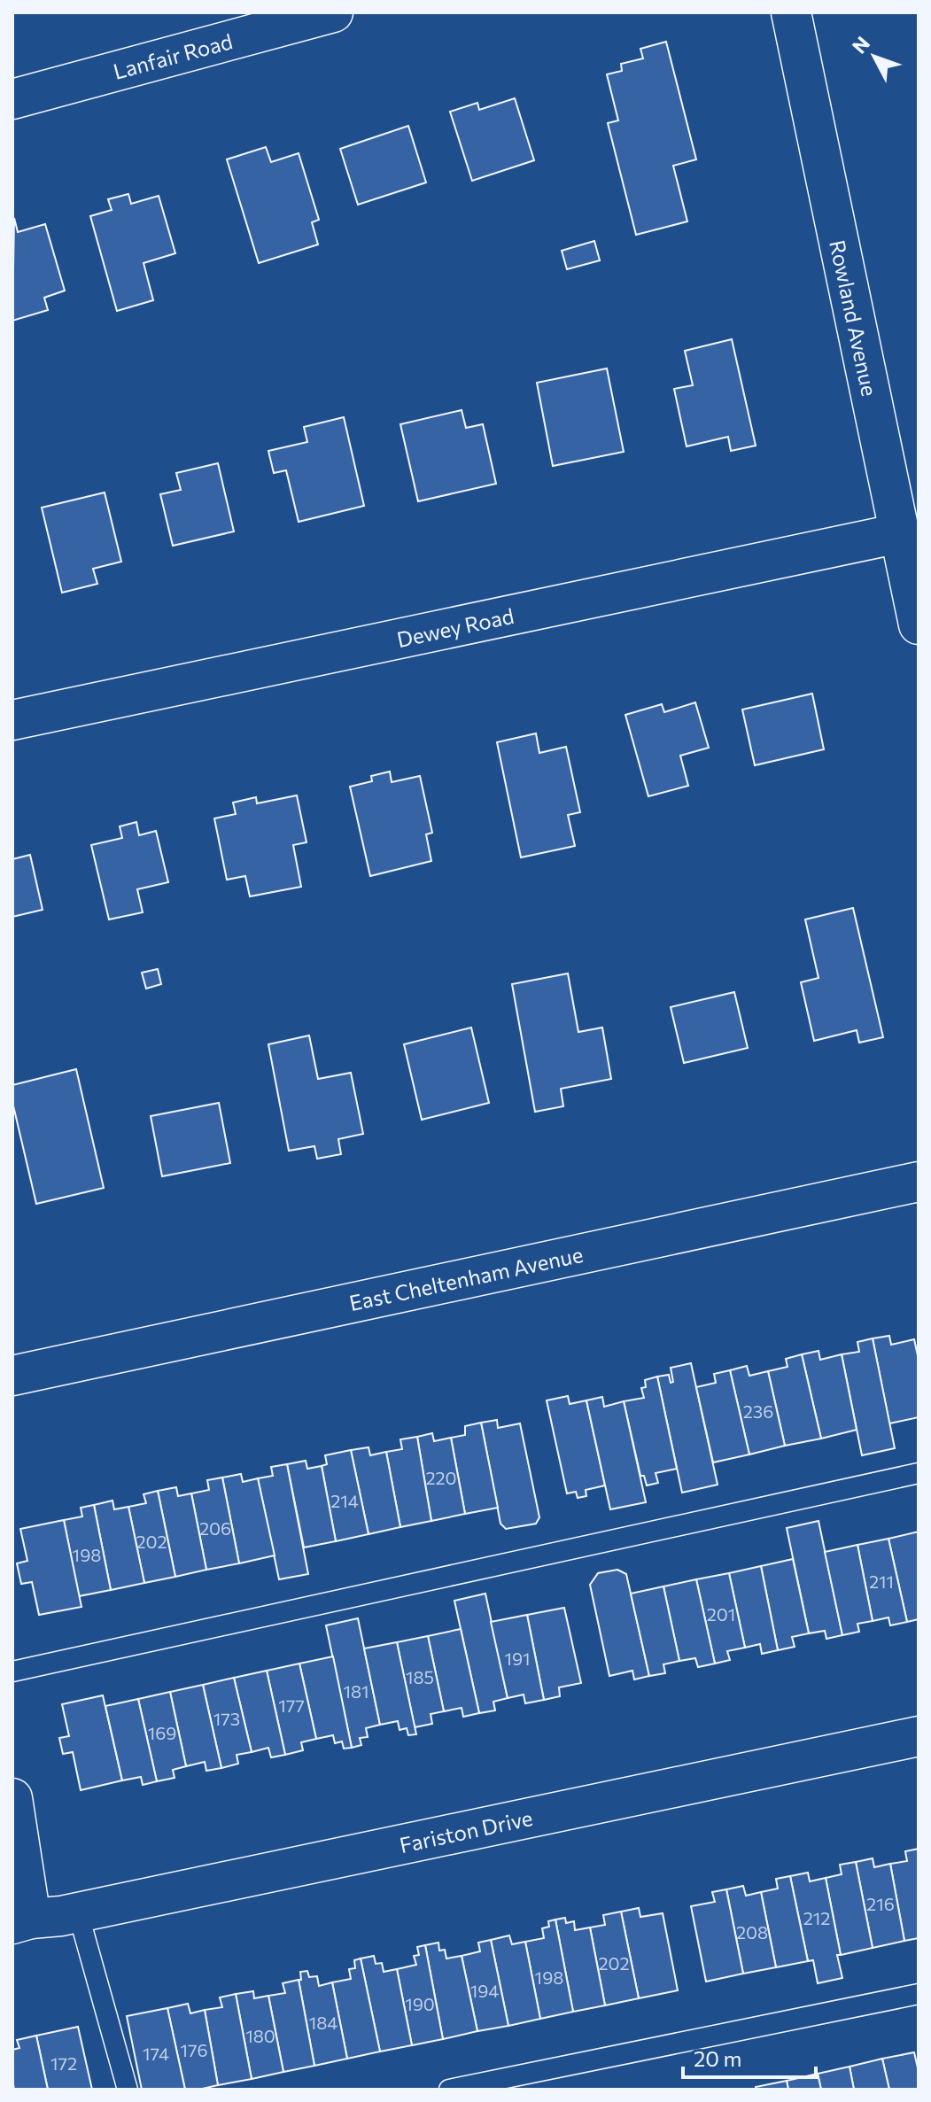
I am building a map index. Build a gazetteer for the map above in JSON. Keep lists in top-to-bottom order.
{
  "streets": {
    "main road": [
      "Lanfair Road",
      "Rowland Avenue",
      "Dewey Road",
      "East Cheltenham Avenue",
      "Fariston Drive"
    ]
  },
  "crossings": [
    ["Rowland Avenue", "Dewey Road"]
  ],
  "house_numbers": [
    "236",
    "220",
    "214",
    "206",
    "202",
    "198",
    "211",
    "201",
    "191",
    "185",
    "181",
    "177",
    "173",
    "169",
    "216",
    "212",
    "208",
    "202",
    "198",
    "194",
    "190",
    "184",
    "180",
    "176",
    "174",
    "172"
  ],
  "scale_bar": "20 m",
  "north": "top left"
}
